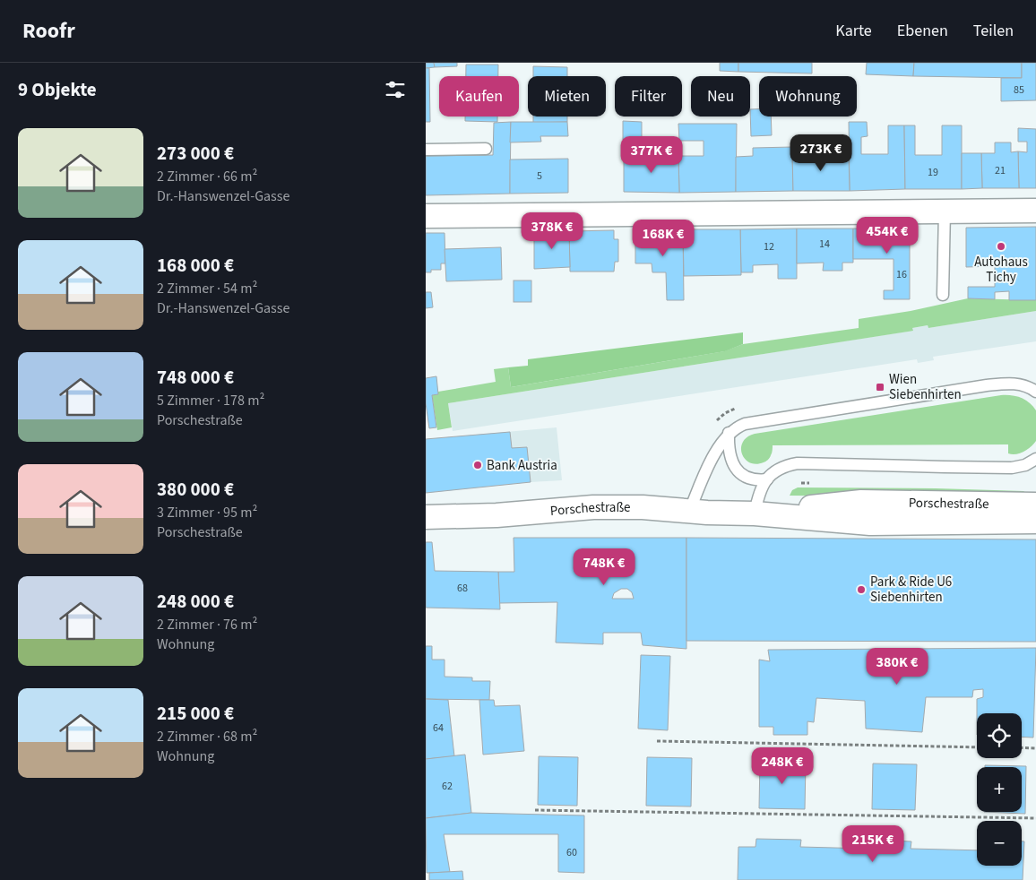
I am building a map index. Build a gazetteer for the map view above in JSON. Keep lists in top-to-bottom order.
{
  "streets": {
    "street": ["Porschestraße"]
  },
  "places": {
    "other": ["Autohaus Tichy", "Bank Austria", "Park & Ride U6 Siebenhirten"],
    "transit": ["Wien Siebenhirten"]
  },
  "house_numbers": [
    "85",
    "21",
    "19",
    "5",
    "14",
    "12",
    "16",
    "68",
    "64",
    "62",
    "60"
  ],
  "page": {
    "header": "Roofr",
    "nav": ["Karte", "Ebenen", "Teilen"],
    "heading": "9 Objekte",
    "chip": [
      "Kaufen",
      "Mieten",
      "Filter",
      "Neu",
      "Wohnung"
    ],
    "list": [
      {
        "name": "273 000 €",
        "note": "2 Zimmer · 66 m² · Dr.-Hanswenzel-Gasse"
      },
      {
        "name": "168 000 €",
        "note": "2 Zimmer · 54 m² · Dr.-Hanswenzel-Gasse"
      },
      {
        "name": "748 000 €",
        "note": "5 Zimmer · 178 m² · Porschestraße"
      },
      {
        "name": "380 000 €",
        "note": "3 Zimmer · 95 m² · Porschestraße"
      },
      {
        "name": "248 000 €",
        "note": "2 Zimmer · 76 m² · Wohnung"
      },
      {
        "name": "215 000 €",
        "note": "2 Zimmer · 68 m² · Wohnung"
      }
    ],
    "price": [
      "273K €",
      "377K €",
      "378K €",
      "454K €",
      "168K €",
      "748K €",
      "380K €",
      "248K €",
      "215K €"
    ],
    "map_buttons": ["+", "−"]
  }
}
